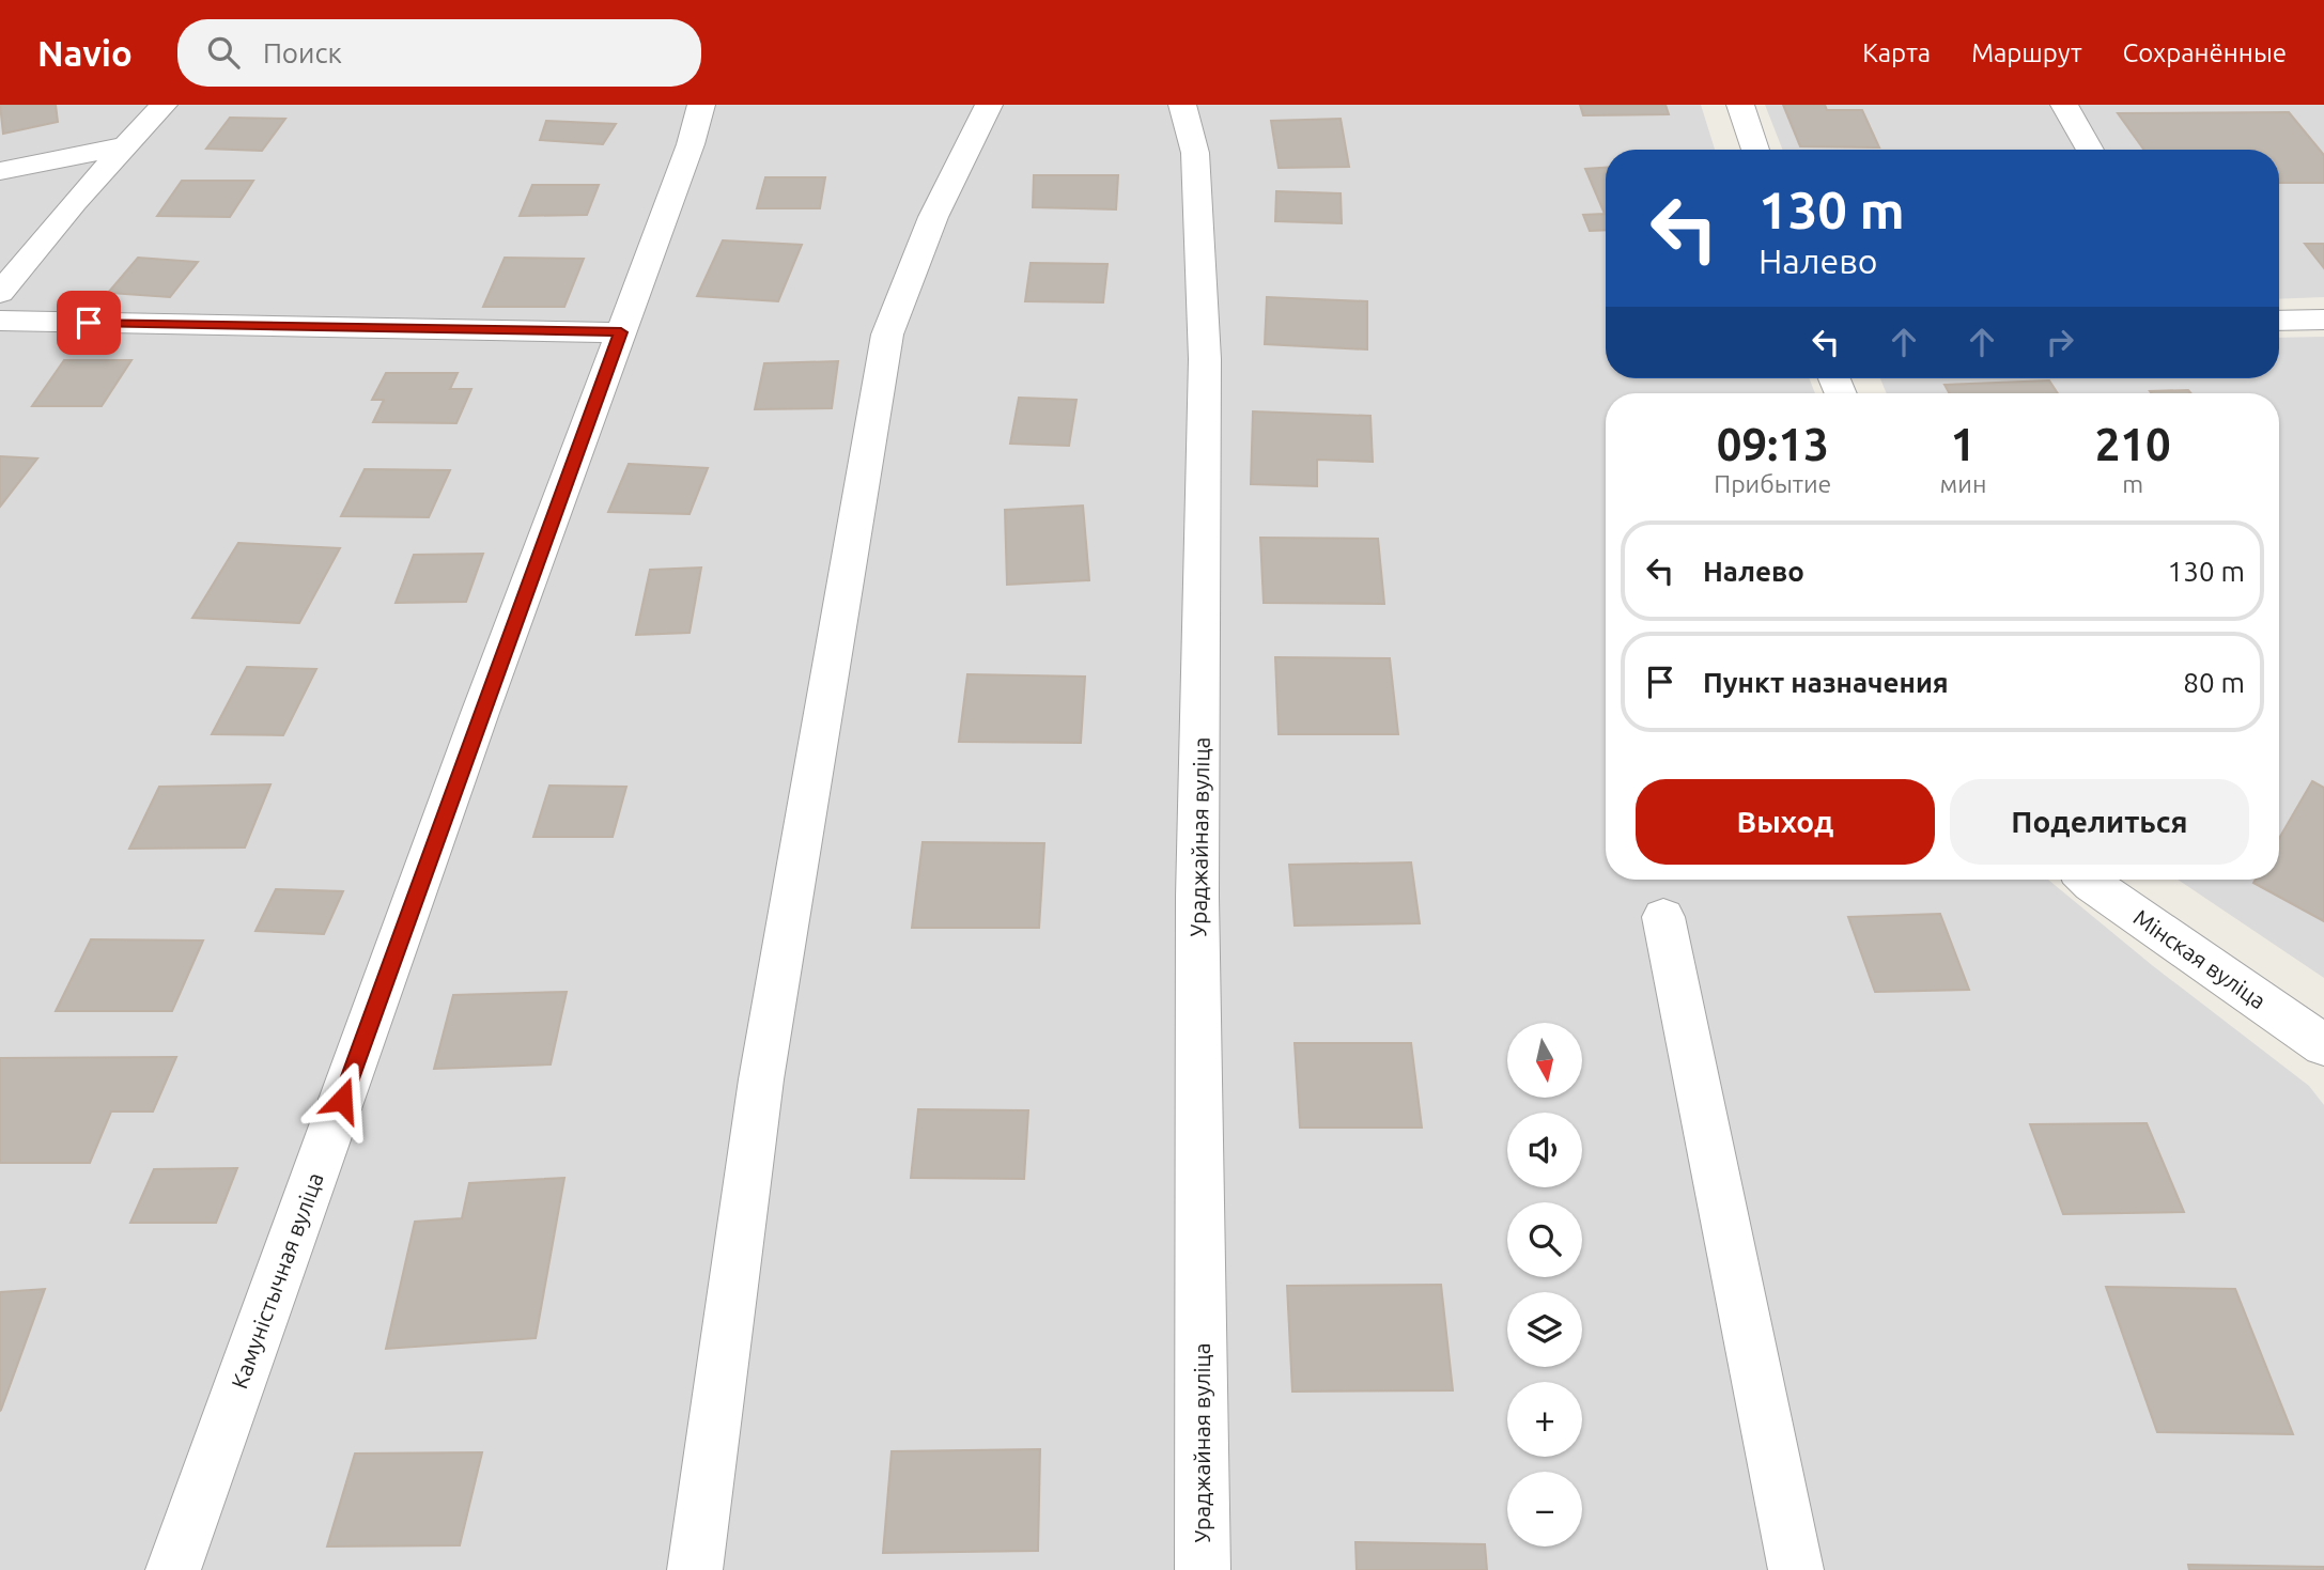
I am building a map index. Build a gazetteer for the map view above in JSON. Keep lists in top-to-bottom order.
{
  "streets": {
    "street": ["Ураджайная вуліца", "Мінская вуліца", "Камуністычная вуліца"]
  },
  "north": "bottom",
  "page": {
    "header": "Navio",
    "search": "Поиск",
    "nav": ["Карта", "Маршрут", "Сохранённые"],
    "turn": ["130 m", "Налево"],
    "eta": [
      "09:13",
      "Прибытие",
      "1",
      "мин",
      "210",
      "m"
    ],
    "list": [
      {
        "name": "Налево",
        "value": "130 m"
      },
      {
        "name": "Пункт назначения",
        "value": "80 m"
      }
    ],
    "buttons": ["Выход", "Поделиться"],
    "map_buttons": ["+", "−"]
  }
}
